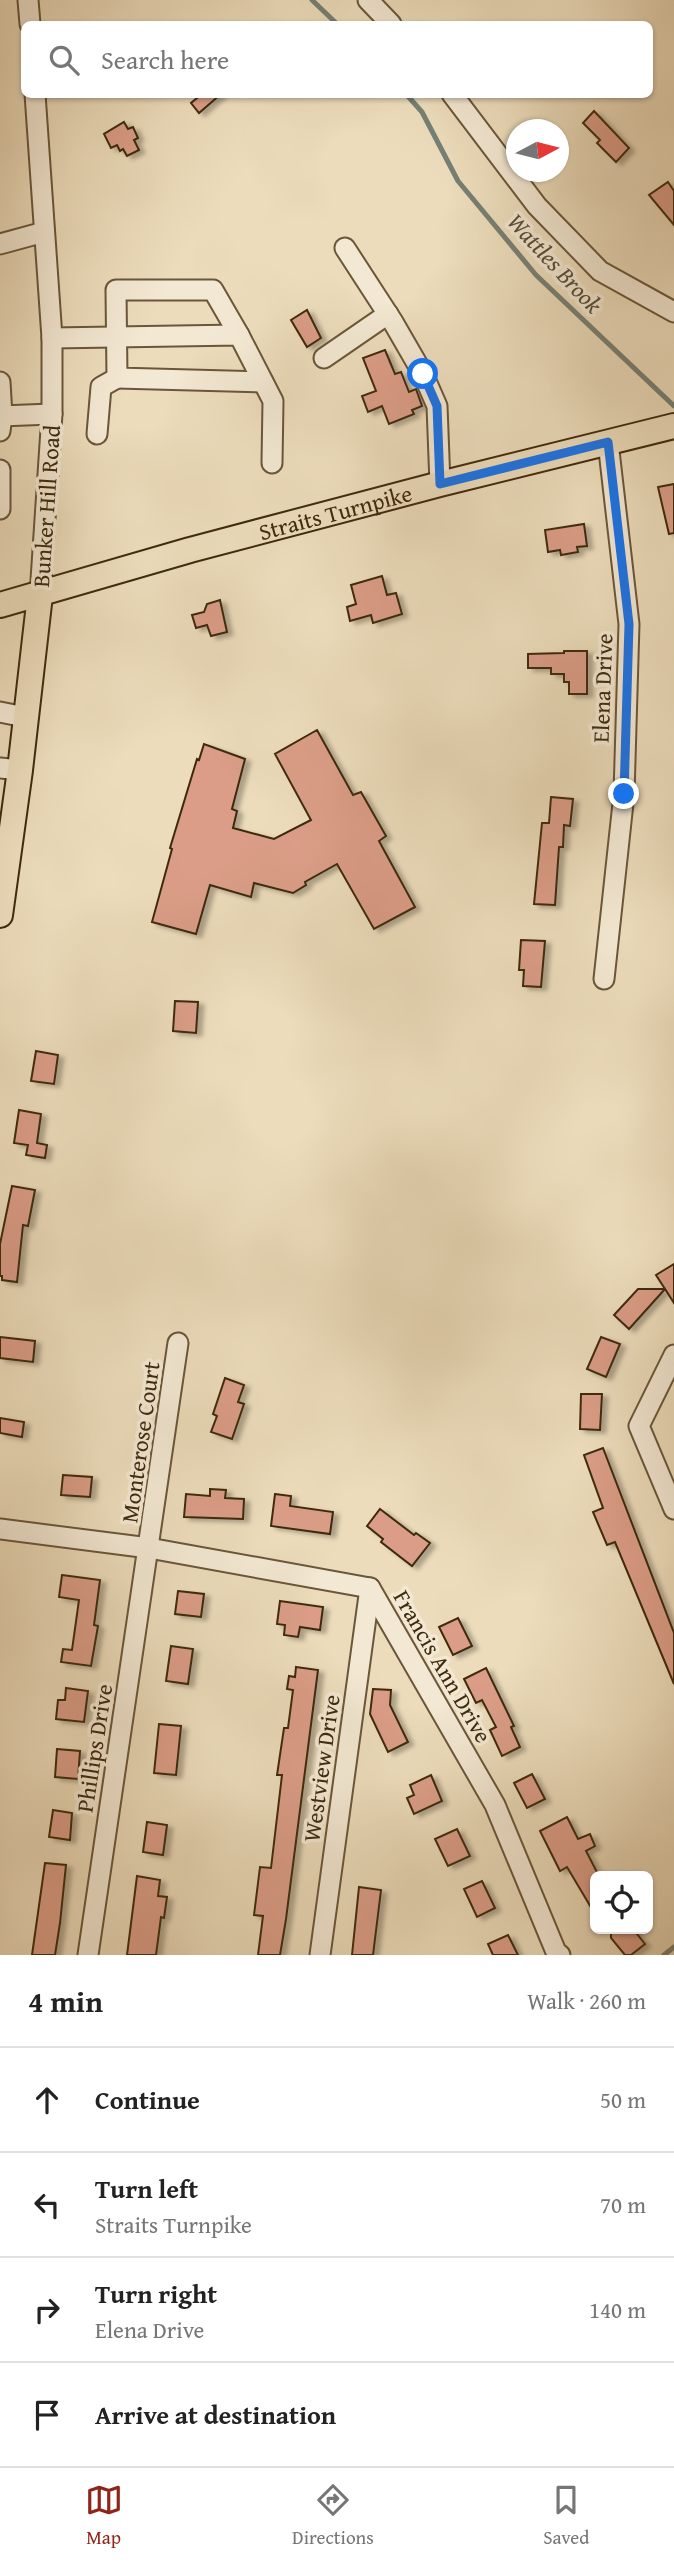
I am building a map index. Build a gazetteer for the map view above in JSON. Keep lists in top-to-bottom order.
{
  "streets": {
    "main road": ["Bunker Hill Road", "Straits Turnpike"],
    "street": [
      "Elena Drive",
      "Monterose Court",
      "Francis Ann Drive",
      "Phillips Drive",
      "Westview Drive"
    ]
  },
  "crossings": [
    ["Bunker Hill Road", "Straits Turnpike"],
    ["Straits Turnpike", "Elena Drive"],
    ["Monterose Court", "Francis Ann Drive"],
    ["Monterose Court", "Phillips Drive"],
    ["Francis Ann Drive", "Phillips Drive"],
    ["Francis Ann Drive", "Westview Drive"]
  ],
  "water": ["Wattles Brook"],
  "north": "right",
  "page": {
    "search": "Search here",
    "heading": ["4 min", "Walk · 260 m"],
    "list": [
      ["Continue", "50 m"],
      ["Turn left", "Straits Turnpike", "70 m"],
      ["Turn right", "Elena Drive", "140 m"],
      "Arrive at destination"
    ],
    "nav": ["Map", "Directions", "Saved"]
  }
}
